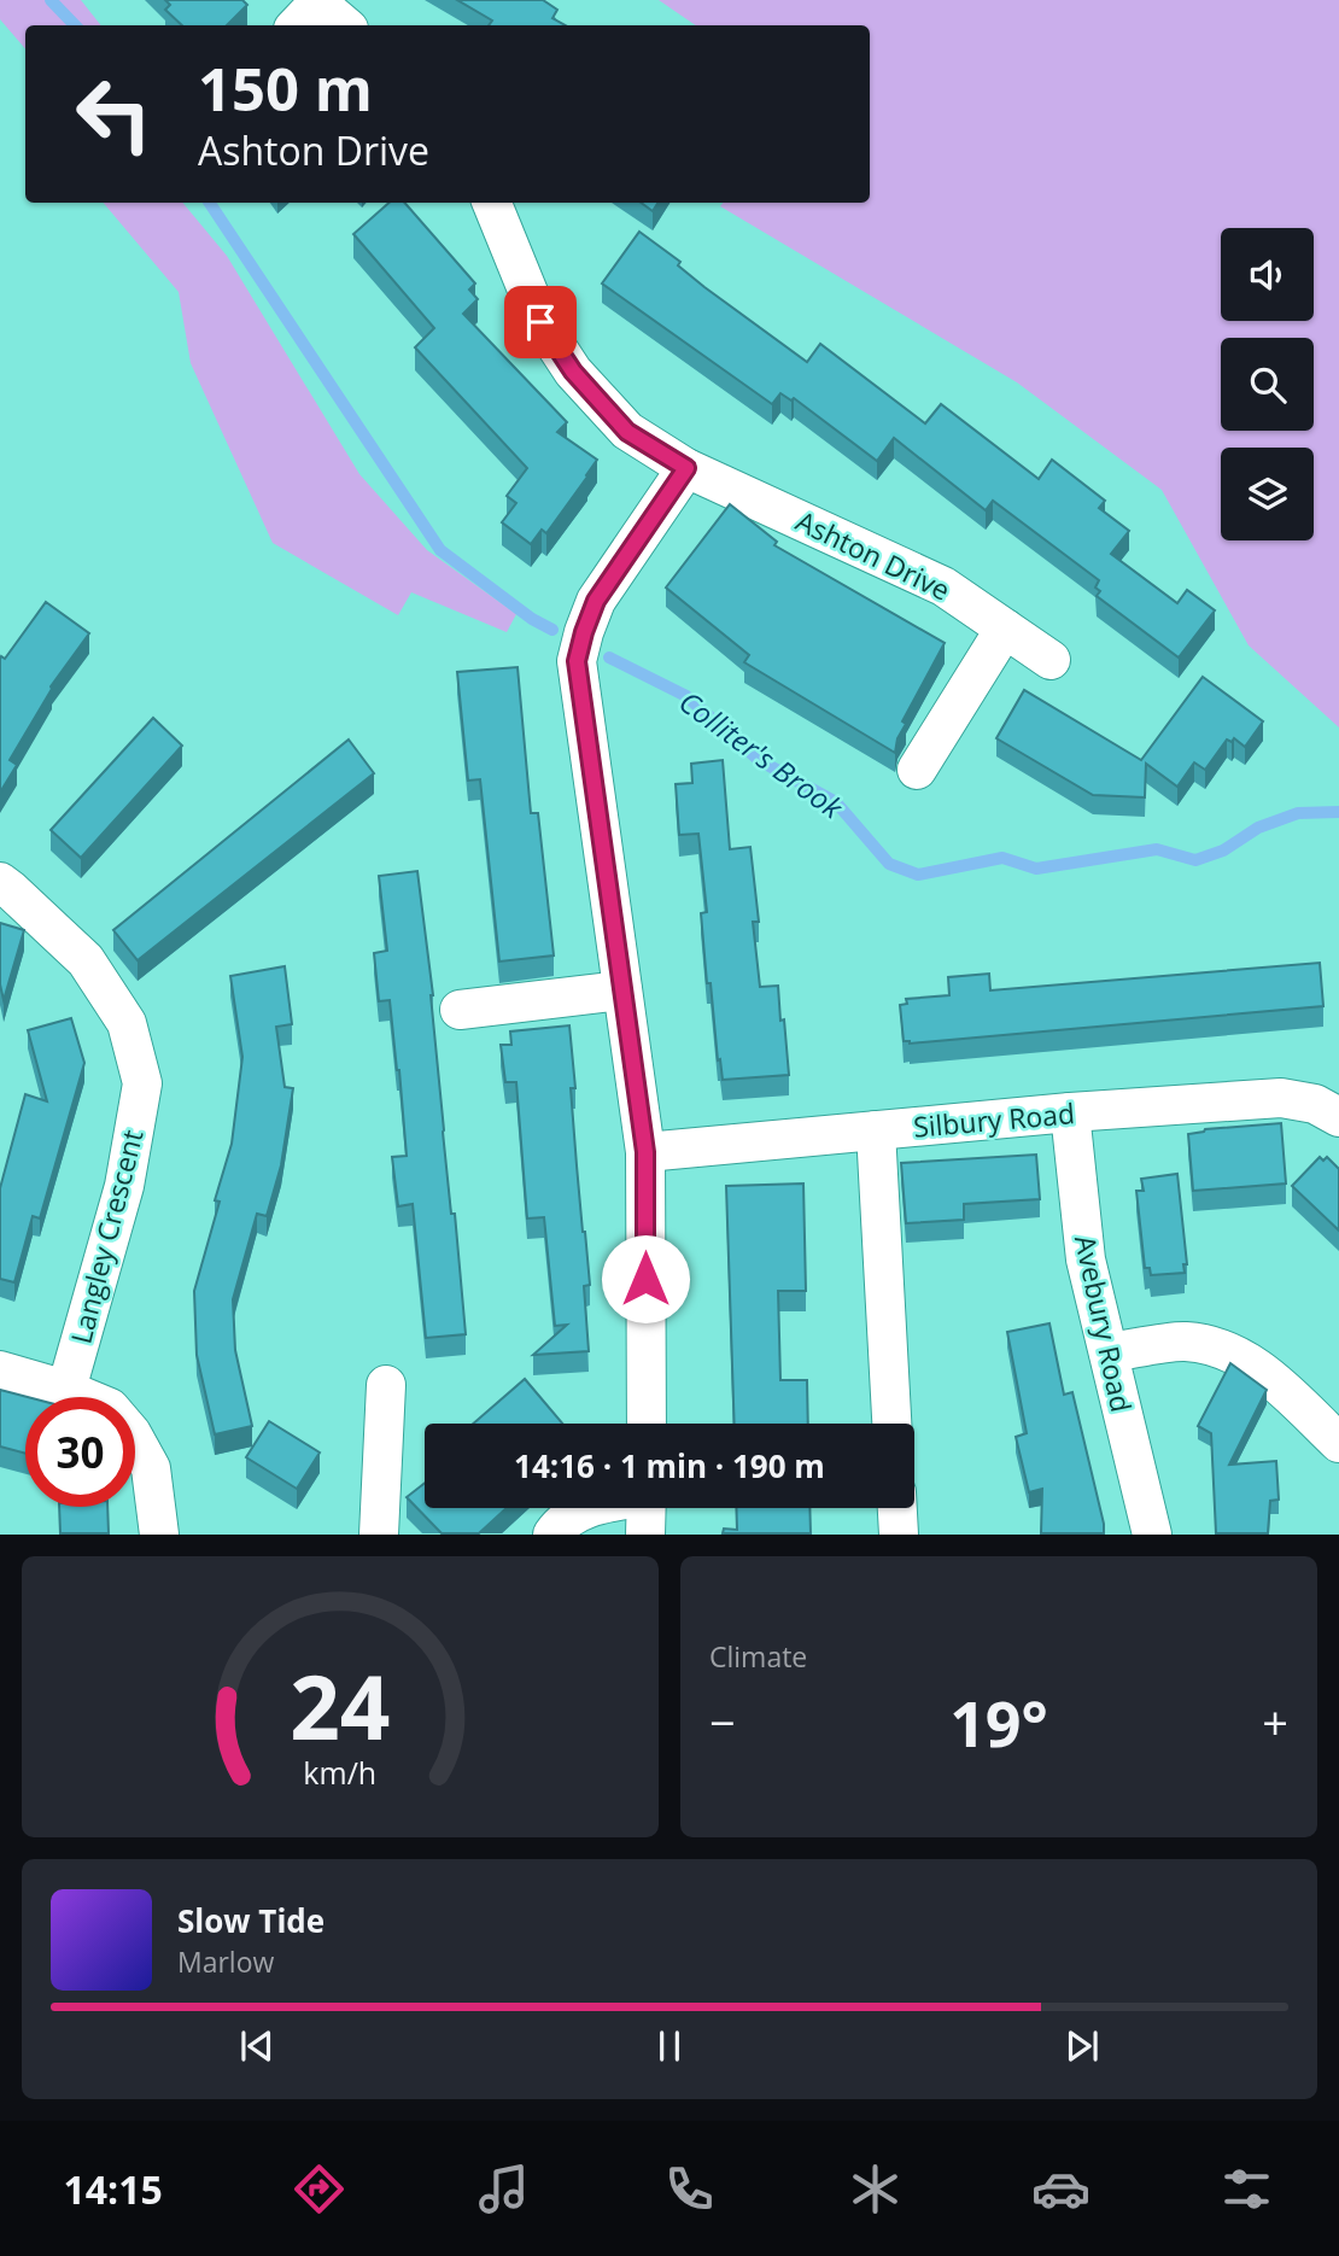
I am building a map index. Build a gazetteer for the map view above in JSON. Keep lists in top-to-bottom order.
{
  "streets": {
    "street": [
      "Ashton Drive",
      "Silbury Road",
      "Langley Crescent",
      "Avebury Road"
    ]
  },
  "crossings": [
    ["Silbury Road", "Avebury Road"]
  ],
  "water": ["Colliter's Brook"],
  "page": {
    "turn": ["150 m", "Ashton Drive"],
    "limit": "30",
    "trip": "14:16 · 1 min · 190 m",
    "tile": "Climate",
    "heat": ["−", "19°", "+"],
    "song": ["Slow Tide", "Marlow"],
    "tabs": "14:15",
    "gauge": ["24", "km/h"]
  }
}
